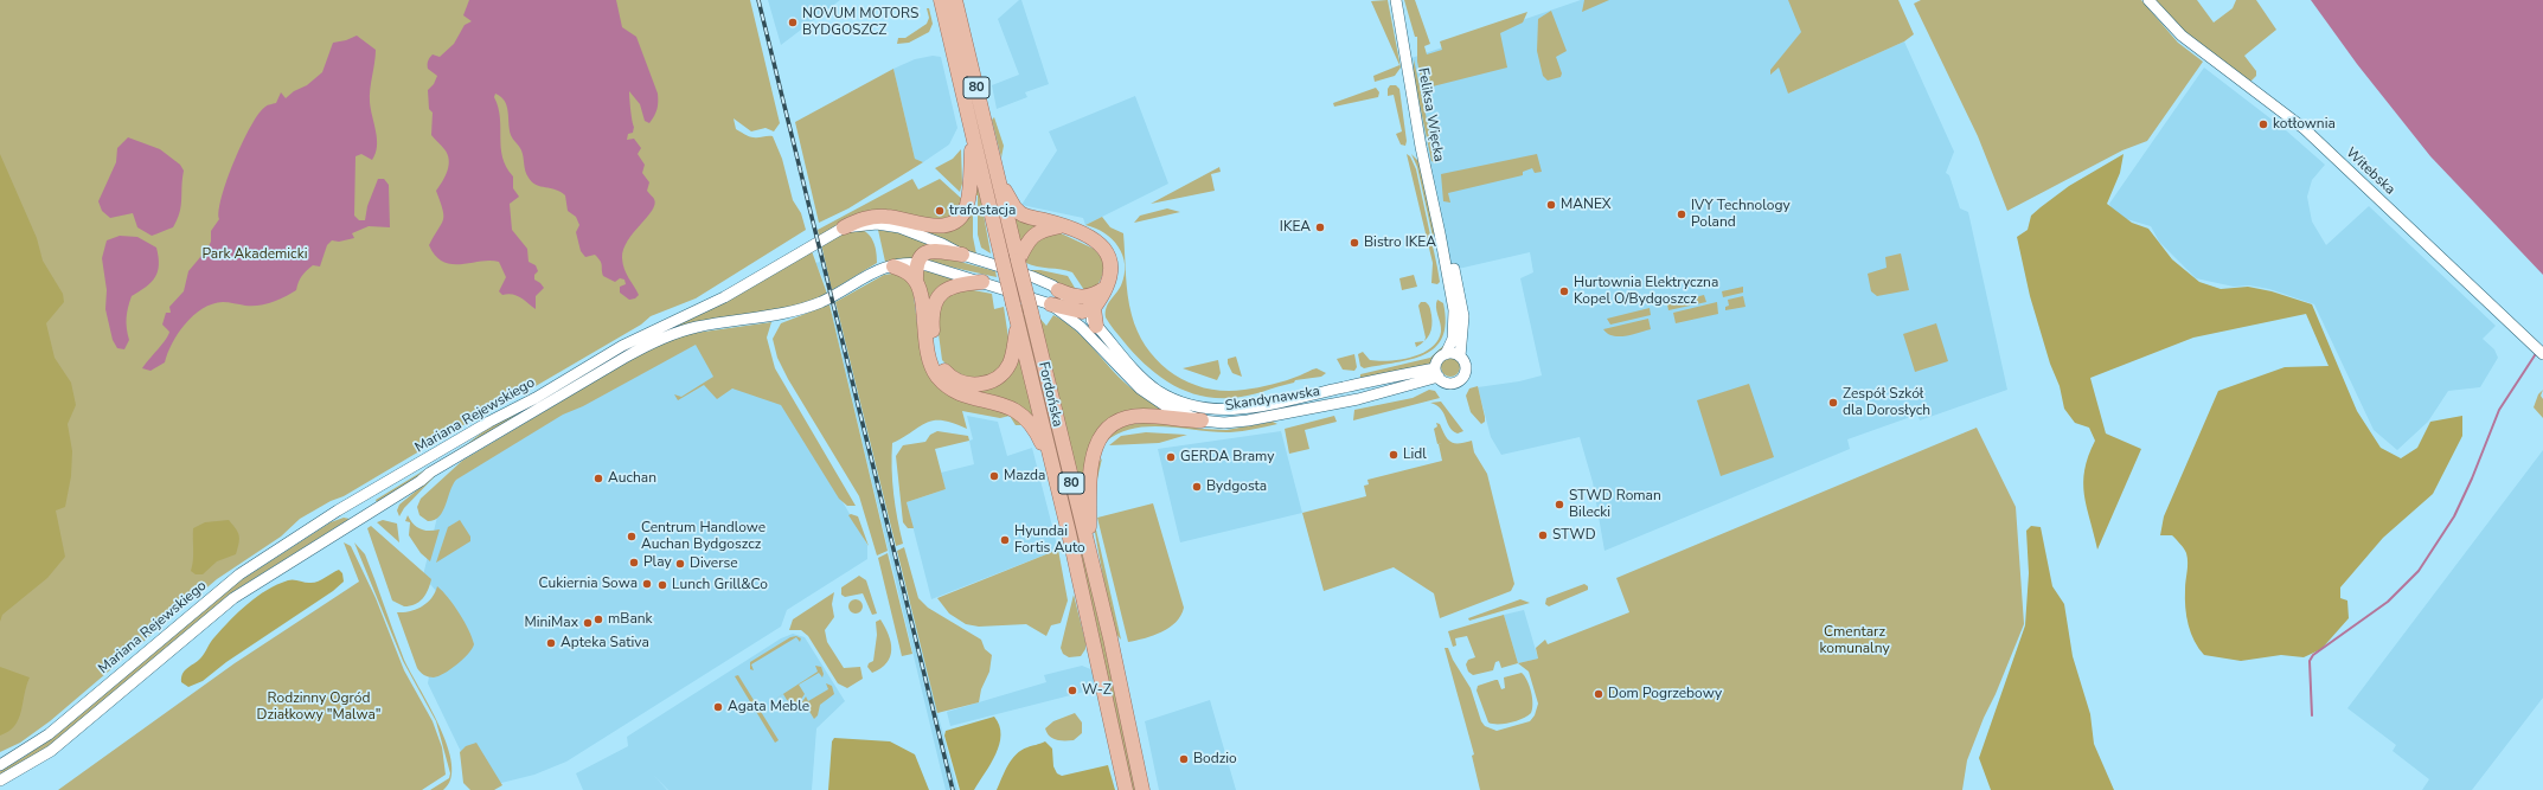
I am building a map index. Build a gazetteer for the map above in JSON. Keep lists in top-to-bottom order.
{
  "streets": {
    "main road": ["80", "Fordońska"],
    "street": [
      "Feliksa Więcka",
      "Witebska",
      "Skandynawska",
      "Mariana Rejewskiego"
    ]
  },
  "crossings": [
    ["Feliksa Więcka", "Skandynawska"],
    ["Fordońska", "Mariana Rejewskiego"],
    ["Skandynawska", "Mariana Rejewskiego"]
  ],
  "parks": ["Park Akademicki", "Cmentarz komunalny", "Rodzinny Ogród Działkowy \"Malwa\""],
  "places": [
    "NOVUM MOTORS BYDGOSZCZ",
    "kotłownia",
    "MANEX",
    "trafostacja",
    "IVY Technology Poland",
    "IKEA",
    "Bistro IKEA",
    "Hurtownia Elektryczna Kopel O/Bydgoszcz",
    "Zespół Szkół dla Dorosłych",
    "Lidl",
    "GERDA Bramy",
    "Mazda",
    "Auchan",
    "Bydgosta",
    "STWD Roman Bilecki",
    "STWD",
    "Centrum Handlowe Auchan Bydgoszcz",
    "Hyundai Fortis Auto",
    "Play",
    "Diverse",
    "Cukiernia Sowa",
    "Lunch Grill&Co",
    "mBank",
    "MiniMax",
    "Apteka Sativa",
    "W-Z",
    "Dom Pogrzebowy",
    "Agata Meble",
    "Bodzio"
  ]
}
